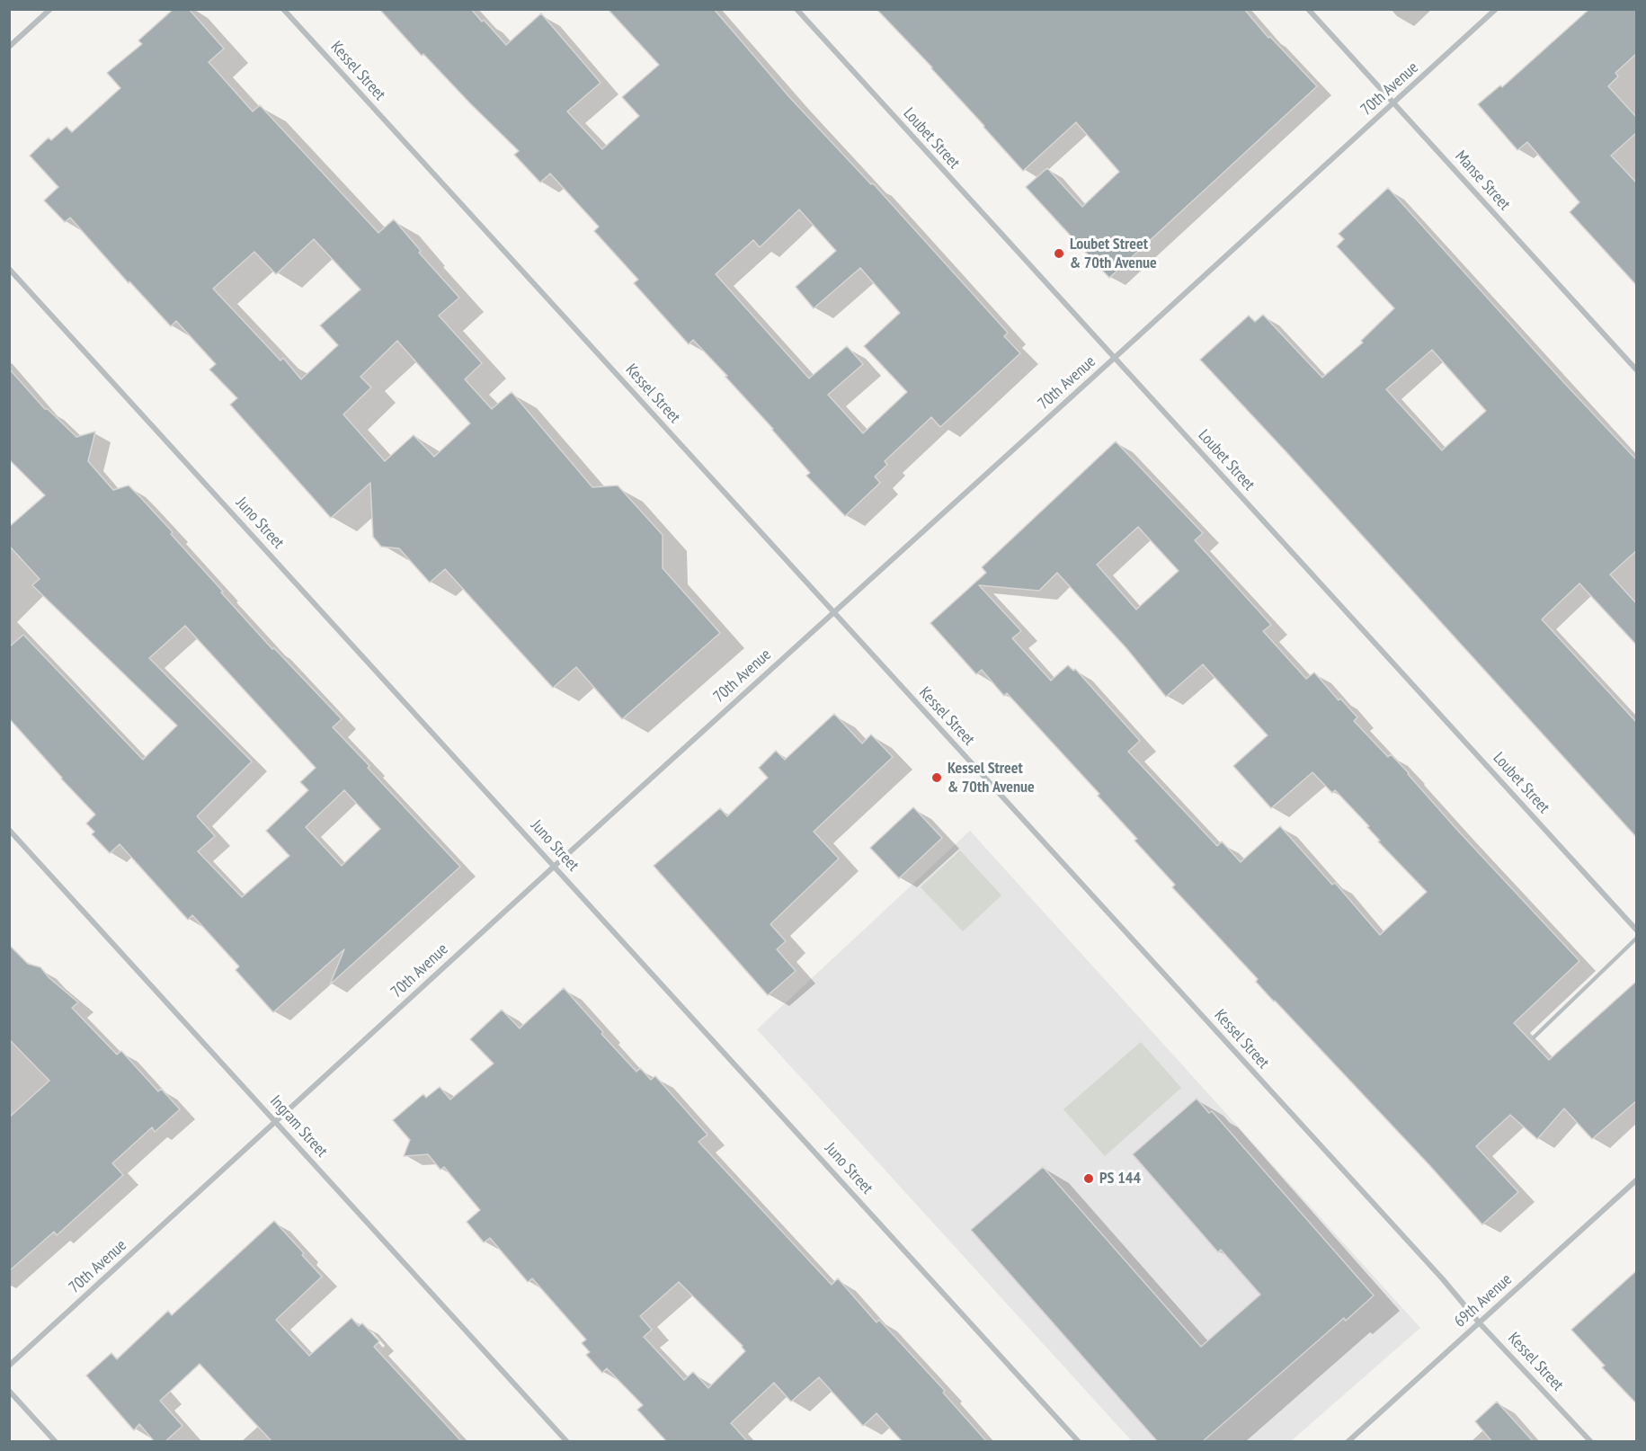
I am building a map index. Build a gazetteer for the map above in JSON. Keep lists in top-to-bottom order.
{
  "streets": {
    "street": [
      "Kessel Street",
      "70th Avenue",
      "Loubet Street",
      "Manse Street",
      "Juno Street",
      "Ingram Street",
      "69th Avenue"
    ]
  },
  "crossings": [
    ["Kessel Street", "70th Avenue"],
    ["Kessel Street", "69th Avenue"],
    ["70th Avenue", "Loubet Street"],
    ["70th Avenue", "Manse Street"],
    ["70th Avenue", "Juno Street"],
    ["70th Avenue", "Ingram Street"]
  ],
  "places": ["Loubet Street & 70th Avenue", "Kessel Street & 70th Avenue", "PS 144"]
}
